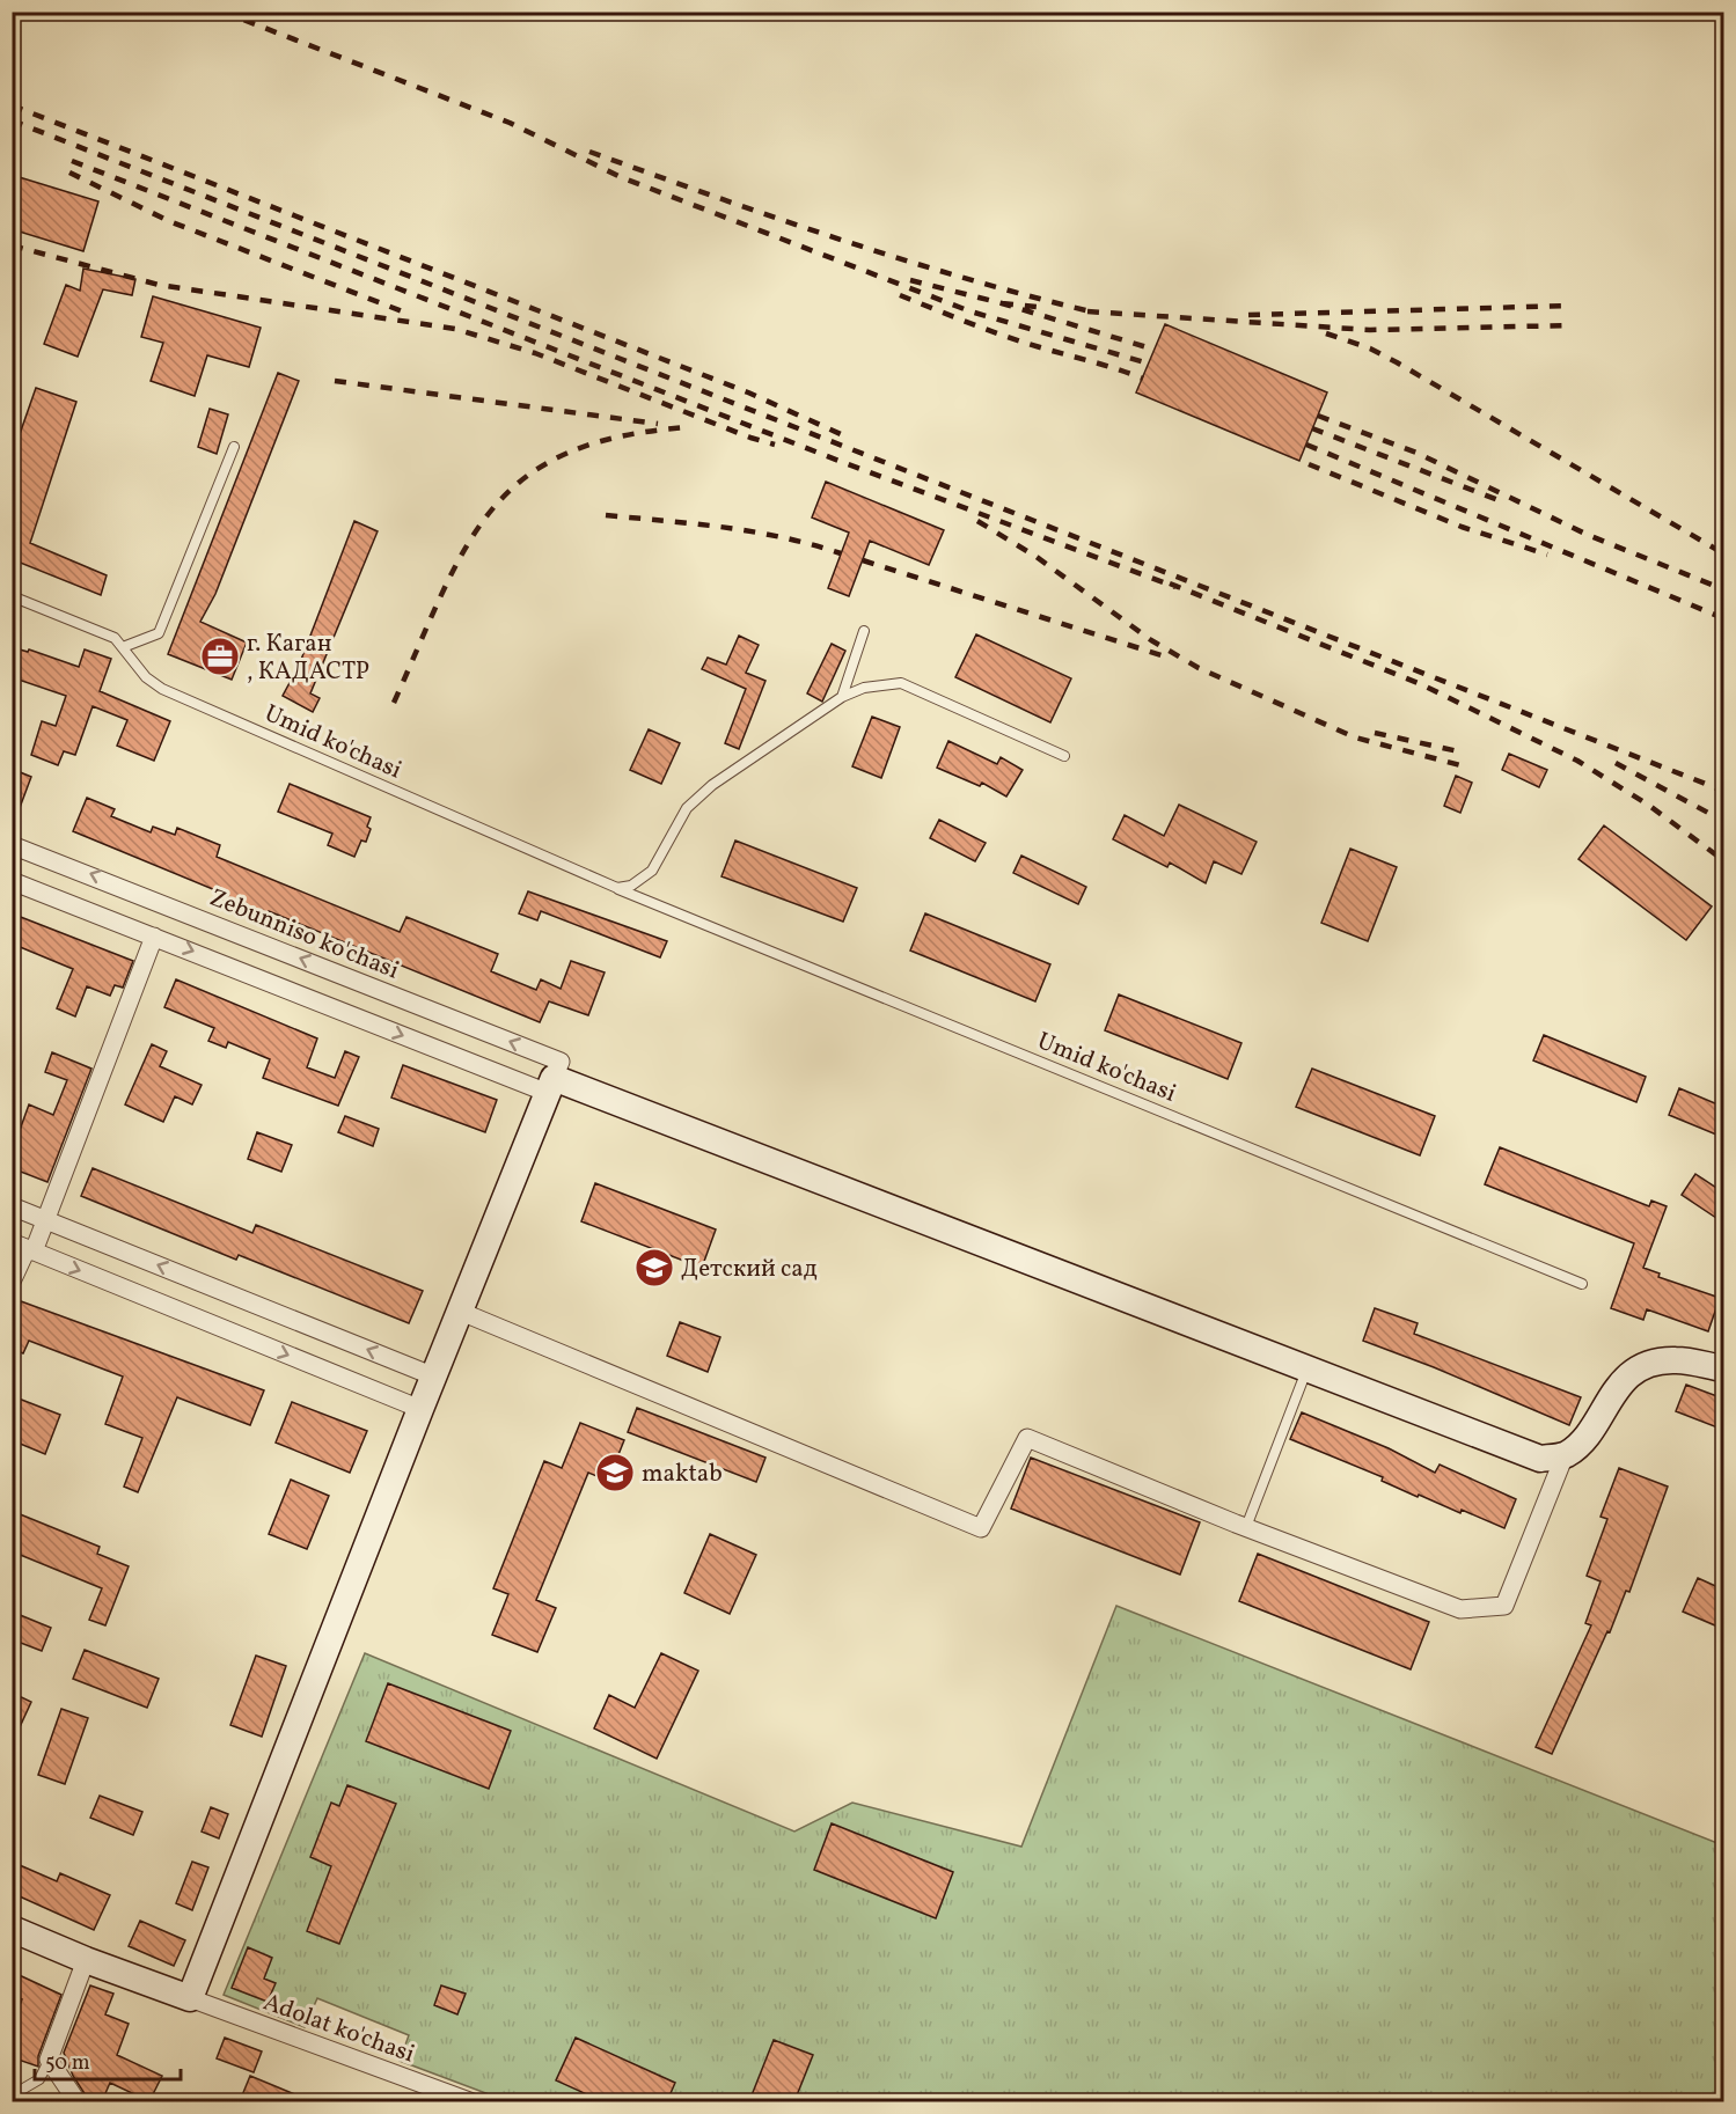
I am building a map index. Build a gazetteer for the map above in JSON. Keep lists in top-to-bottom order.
{
  "streets": {
    "street": ["Zebunniso ko'chasi", "Adolat ko'chasi"],
    "lane": ["Umid ko'chasi"]
  },
  "places": {
    "office": ["г. Каган , КАДАСТР"],
    "school or university": ["Детский сад", "maktab"]
  },
  "scale_bar": "50 m"
}
